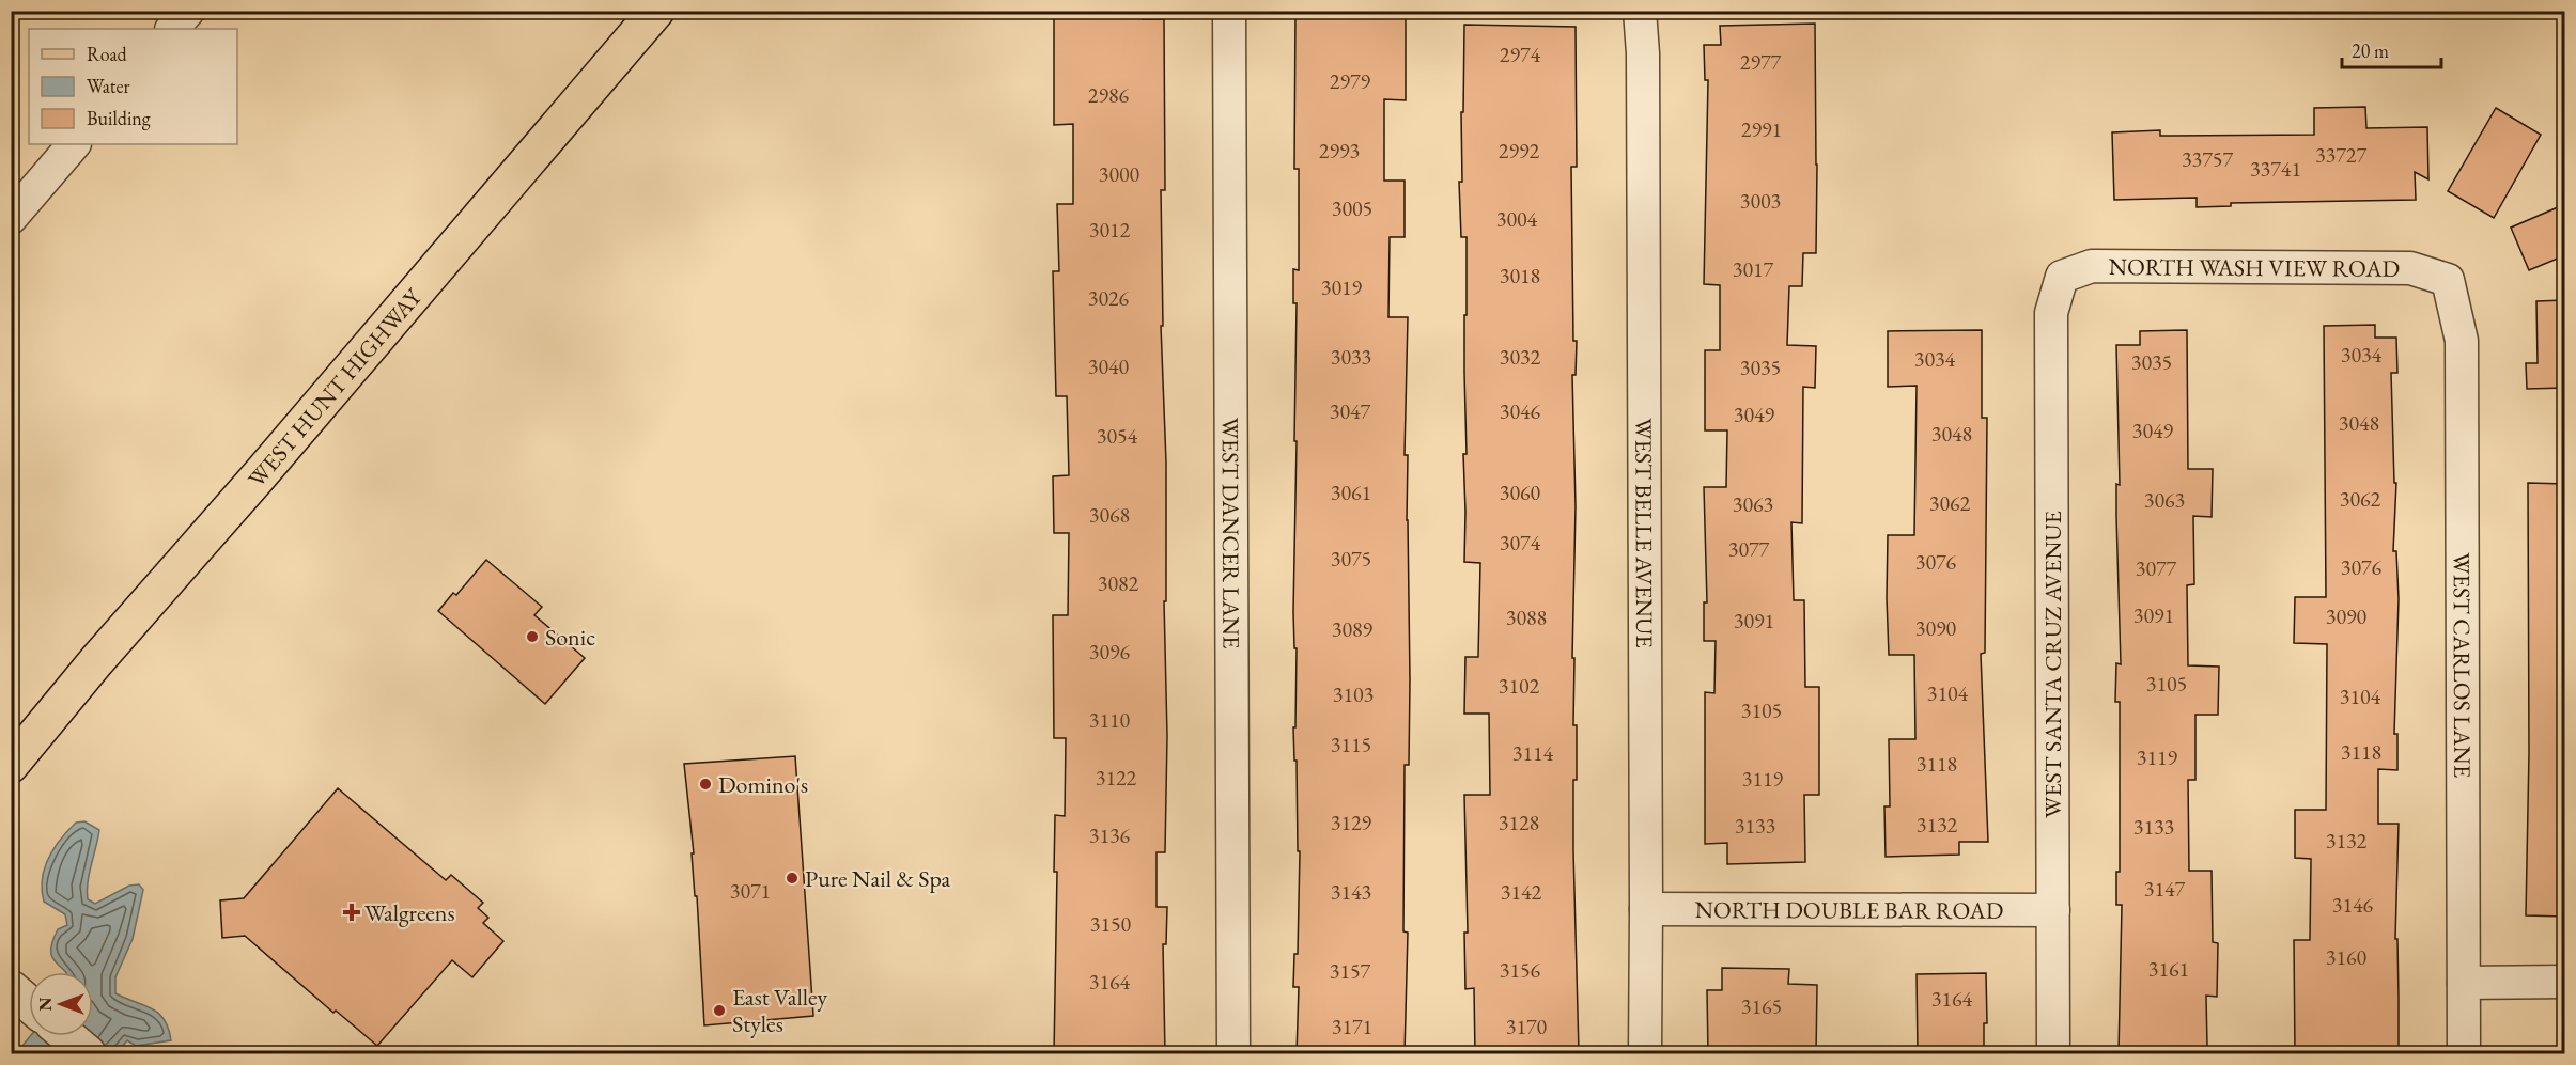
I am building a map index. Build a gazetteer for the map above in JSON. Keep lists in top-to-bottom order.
{
  "streets": {
    "main road": ["WEST HUNT HIGHWAY"],
    "street": [
      "NORTH WASH VIEW ROAD",
      "WEST BELLE AVENUE",
      "WEST DANCER LANE",
      "WEST SANTA CRUZ AVENUE",
      "WEST CARLOS LANE",
      "NORTH DOUBLE BAR ROAD"
    ]
  },
  "crossings": [
    ["NORTH WASH VIEW ROAD", "WEST SANTA CRUZ AVENUE"],
    ["NORTH WASH VIEW ROAD", "WEST CARLOS LANE"],
    ["WEST BELLE AVENUE", "NORTH DOUBLE BAR ROAD"],
    ["WEST SANTA CRUZ AVENUE", "NORTH DOUBLE BAR ROAD"]
  ],
  "places": {
    "other": [
      "Sonic",
      "Domino's",
      "Pure Nail & Spa",
      "East Valley Styles"
    ],
    "health": ["Walgreens"]
  },
  "house_numbers": [
    "2974",
    "2977",
    "2979",
    "2986",
    "2991",
    "2993",
    "2992",
    "33727",
    "33757",
    "33741",
    "3000",
    "3003",
    "3005",
    "3004",
    "3012",
    "3017",
    "3018",
    "3019",
    "3026",
    "3034",
    "3033",
    "3032",
    "3034",
    "3035",
    "3040",
    "3035",
    "3047",
    "3046",
    "3049",
    "3048",
    "3049",
    "3048",
    "3054",
    "3061",
    "3060",
    "3062",
    "3063",
    "3062",
    "3063",
    "3068",
    "3074",
    "3077",
    "3075",
    "3076",
    "3076",
    "3077",
    "3082",
    "3091",
    "3090",
    "3088",
    "3091",
    "3090",
    "3089",
    "3096",
    "3105",
    "3102",
    "3104",
    "3103",
    "3104",
    "3105",
    "3110",
    "3115",
    "3118",
    "3114",
    "3119",
    "3118",
    "3122",
    "3119",
    "3129",
    "3128",
    "3132",
    "3133",
    "3133",
    "3136",
    "3132",
    "3147",
    "3071",
    "3143",
    "3142",
    "3146",
    "3150",
    "3160",
    "3161",
    "3156",
    "3157",
    "3164",
    "3164",
    "3165",
    "3171",
    "3170"
  ],
  "legend": ["Road", "Water", "Building"],
  "scale_bar": "20 m",
  "north": "left"
}
